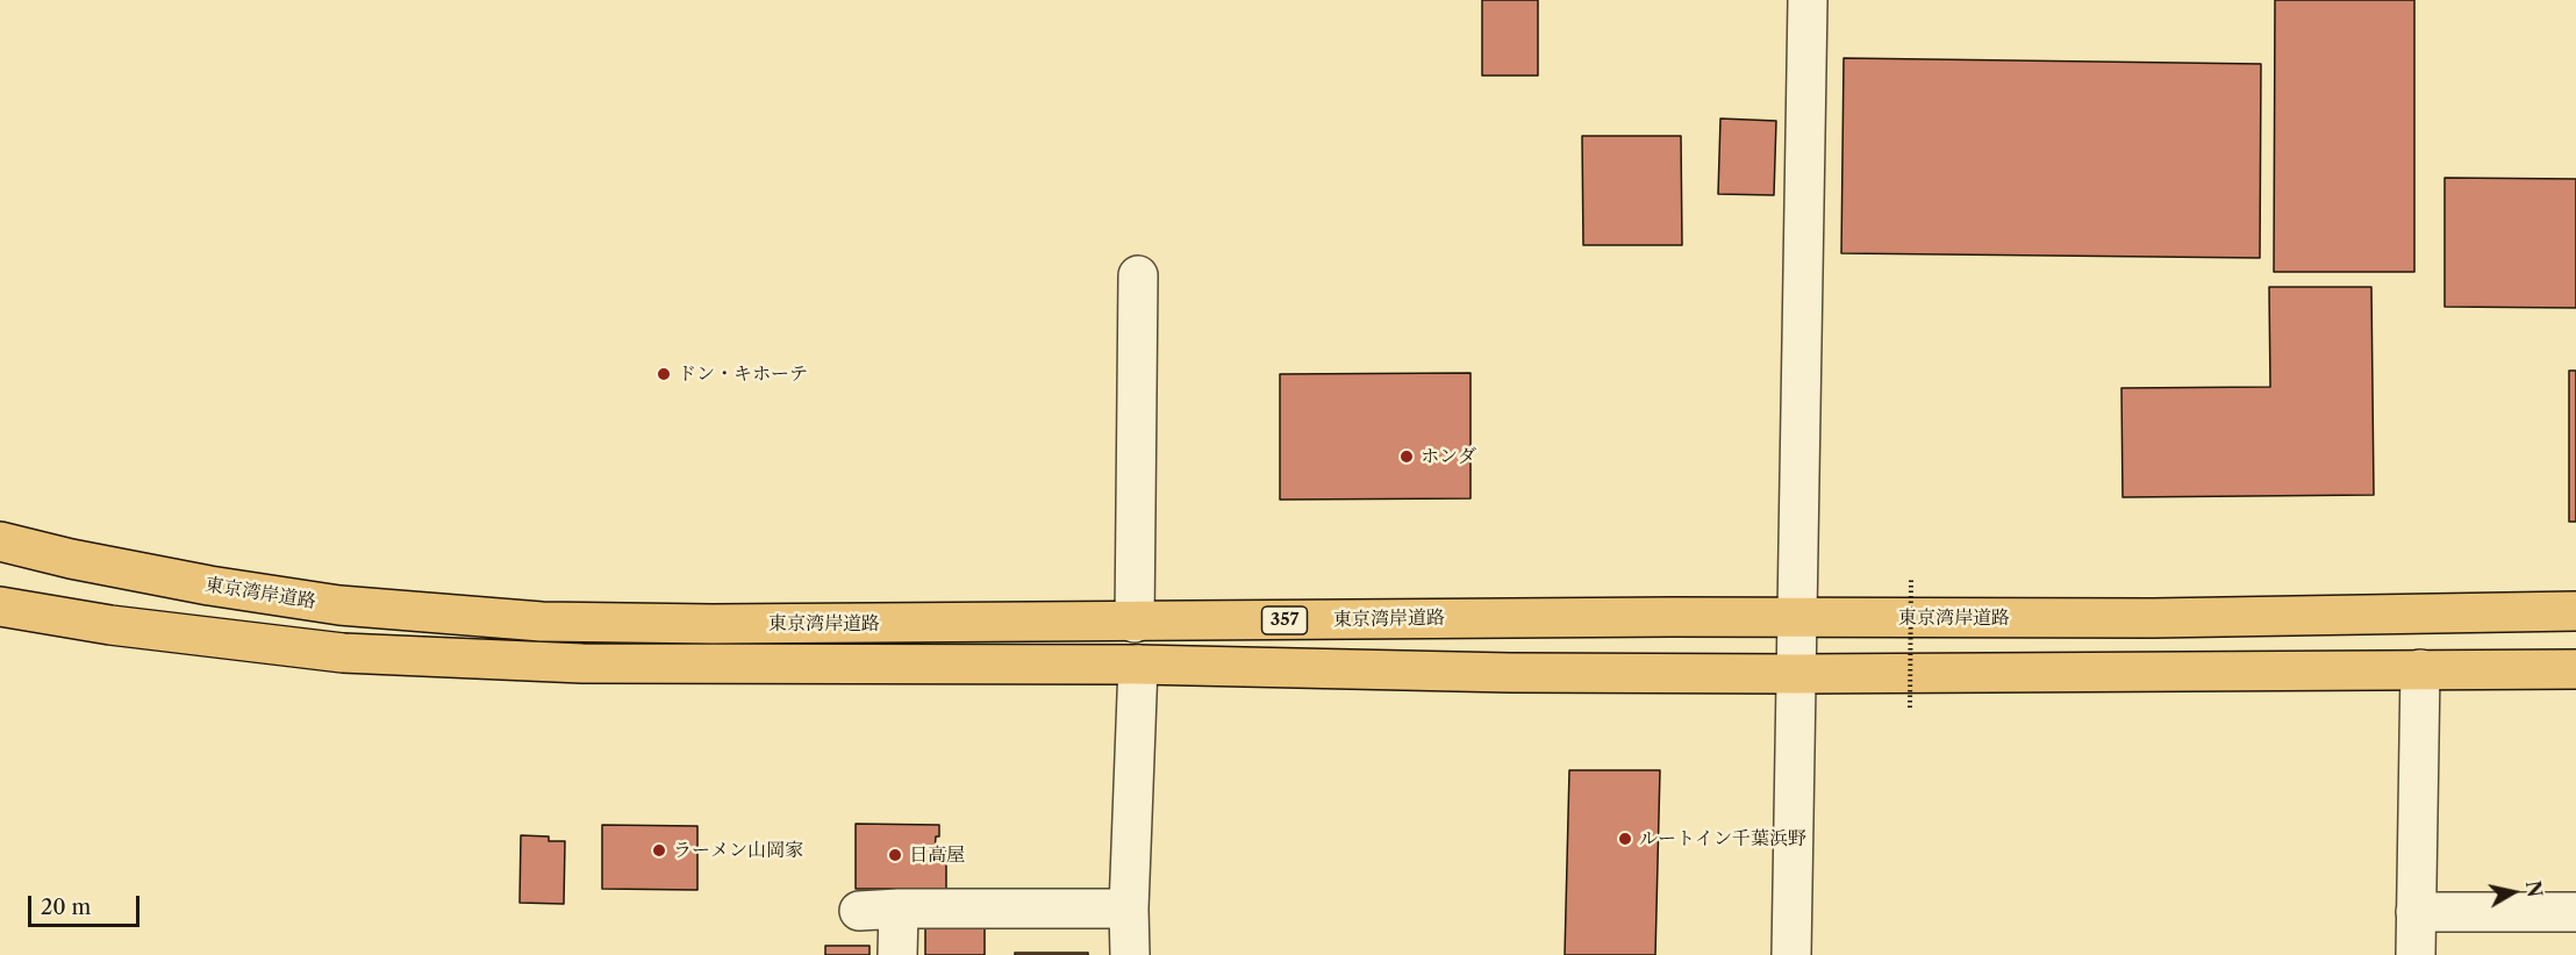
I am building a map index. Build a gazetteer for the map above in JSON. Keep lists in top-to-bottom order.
{
  "streets": {
    "highway": ["東京湾岸道路", "357"]
  },
  "places": [
    "ドン・キホーテ",
    "ホンダ",
    "ルートイン千葉浜野",
    "ラーメン山岡家",
    "日高屋"
  ],
  "scale_bar": "20 m",
  "north": "right"
}
